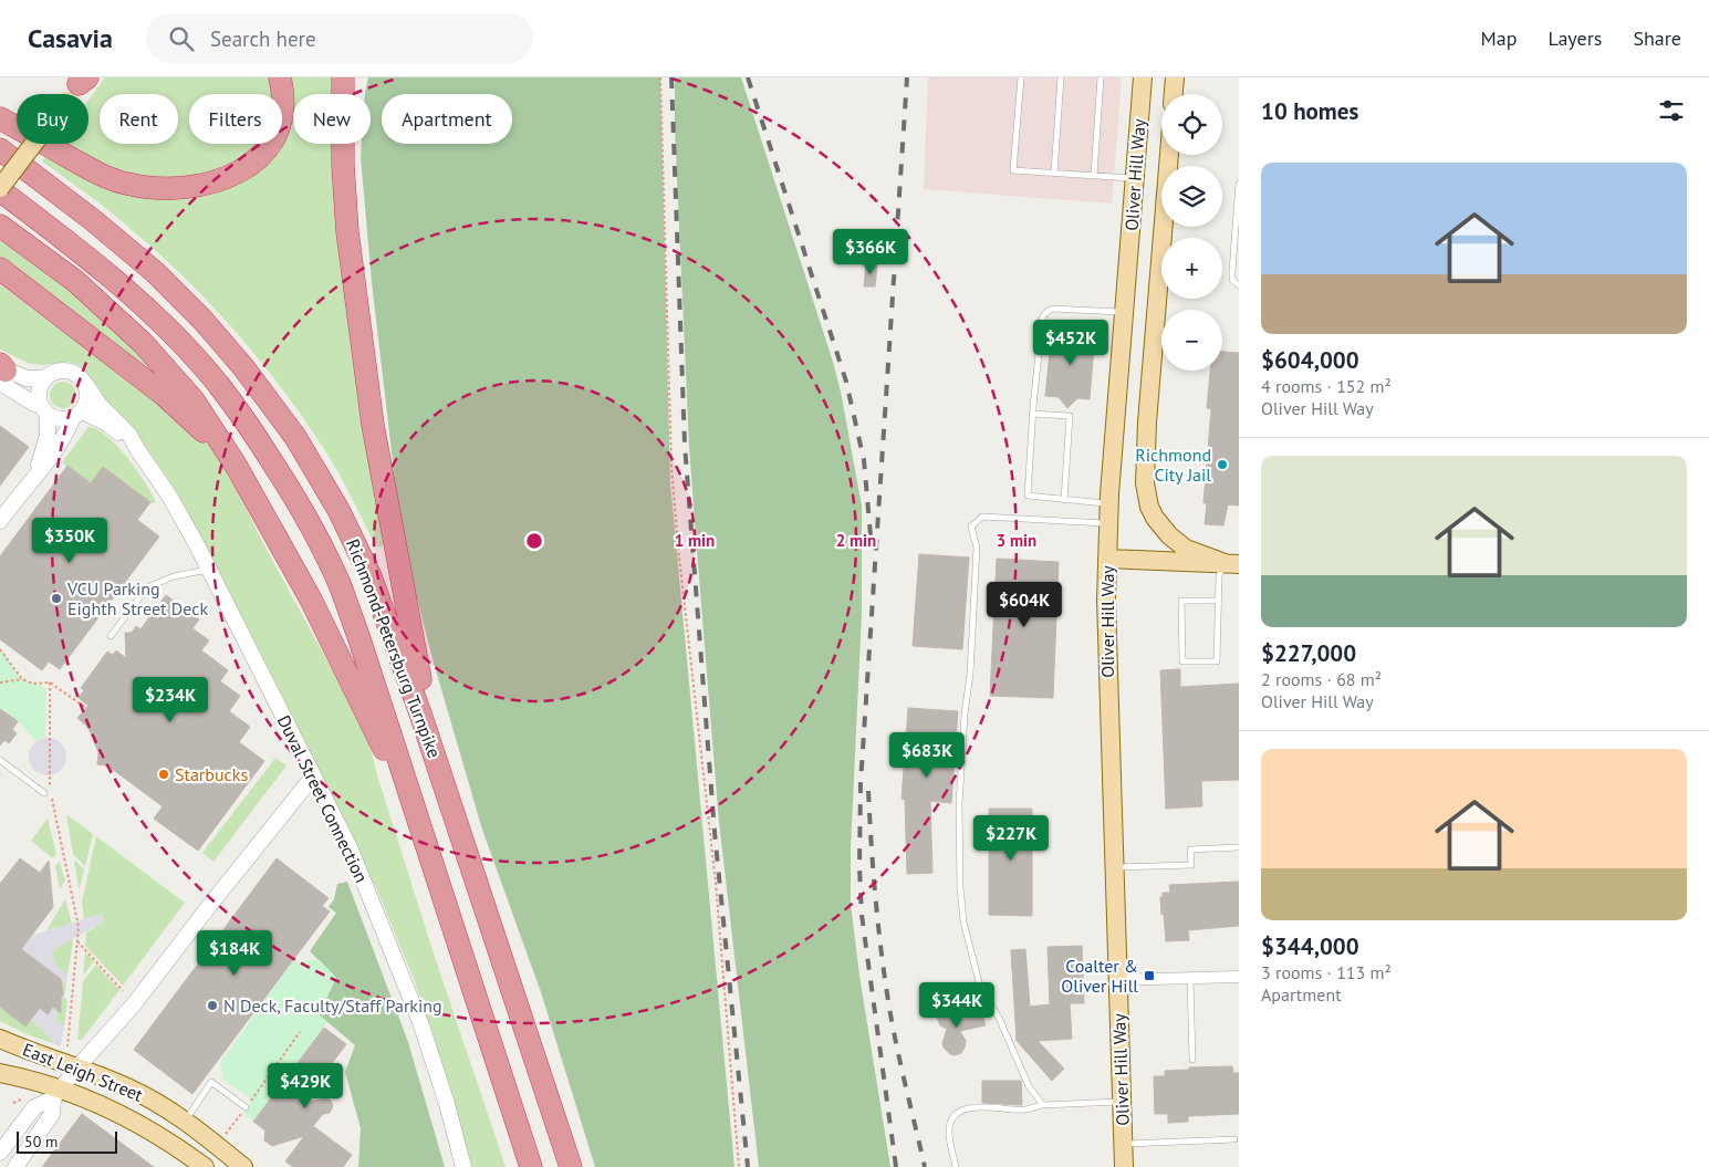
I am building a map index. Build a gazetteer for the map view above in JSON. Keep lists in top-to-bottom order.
{
  "streets": {
    "highway": ["Richmond-Petersburg Turnpike"],
    "main road": ["Oliver Hill Way", "East Leigh Street"],
    "street": ["Duval Street Connection"]
  },
  "places": {
    "other": [
      "Richmond City Jail",
      "VCU Parking Eighth Street Deck",
      "Starbucks",
      "N Deck, Faculty/Staff Parking"
    ],
    "transit": ["Coalter & Oliver Hill"]
  },
  "scale_bar": "50 m",
  "page": {
    "header": "Casavia",
    "search": "Search here",
    "nav": ["Map", "Layers", "Share"],
    "heading": "10 homes",
    "map_buttons": ["+", "−"],
    "chip": [
      "Buy",
      "Rent",
      "Filters",
      "New",
      "Apartment"
    ],
    "list": [
      {
        "name": "$604,000",
        "note": "4 rooms · 152 m² · Oliver Hill Way"
      },
      {
        "name": "$227,000",
        "note": "2 rooms · 68 m² · Oliver Hill Way"
      },
      {
        "name": "$344,000",
        "note": "3 rooms · 113 m² · Apartment"
      }
    ],
    "price": [
      "$366K",
      "$452K",
      "$350K",
      "$604K",
      "$234K",
      "$683K",
      "$227K",
      "$184K",
      "$344K",
      "$429K"
    ],
    "scale": "50 m"
  },
  "rings": ["1 min", "2 min", "3 min"]
}
